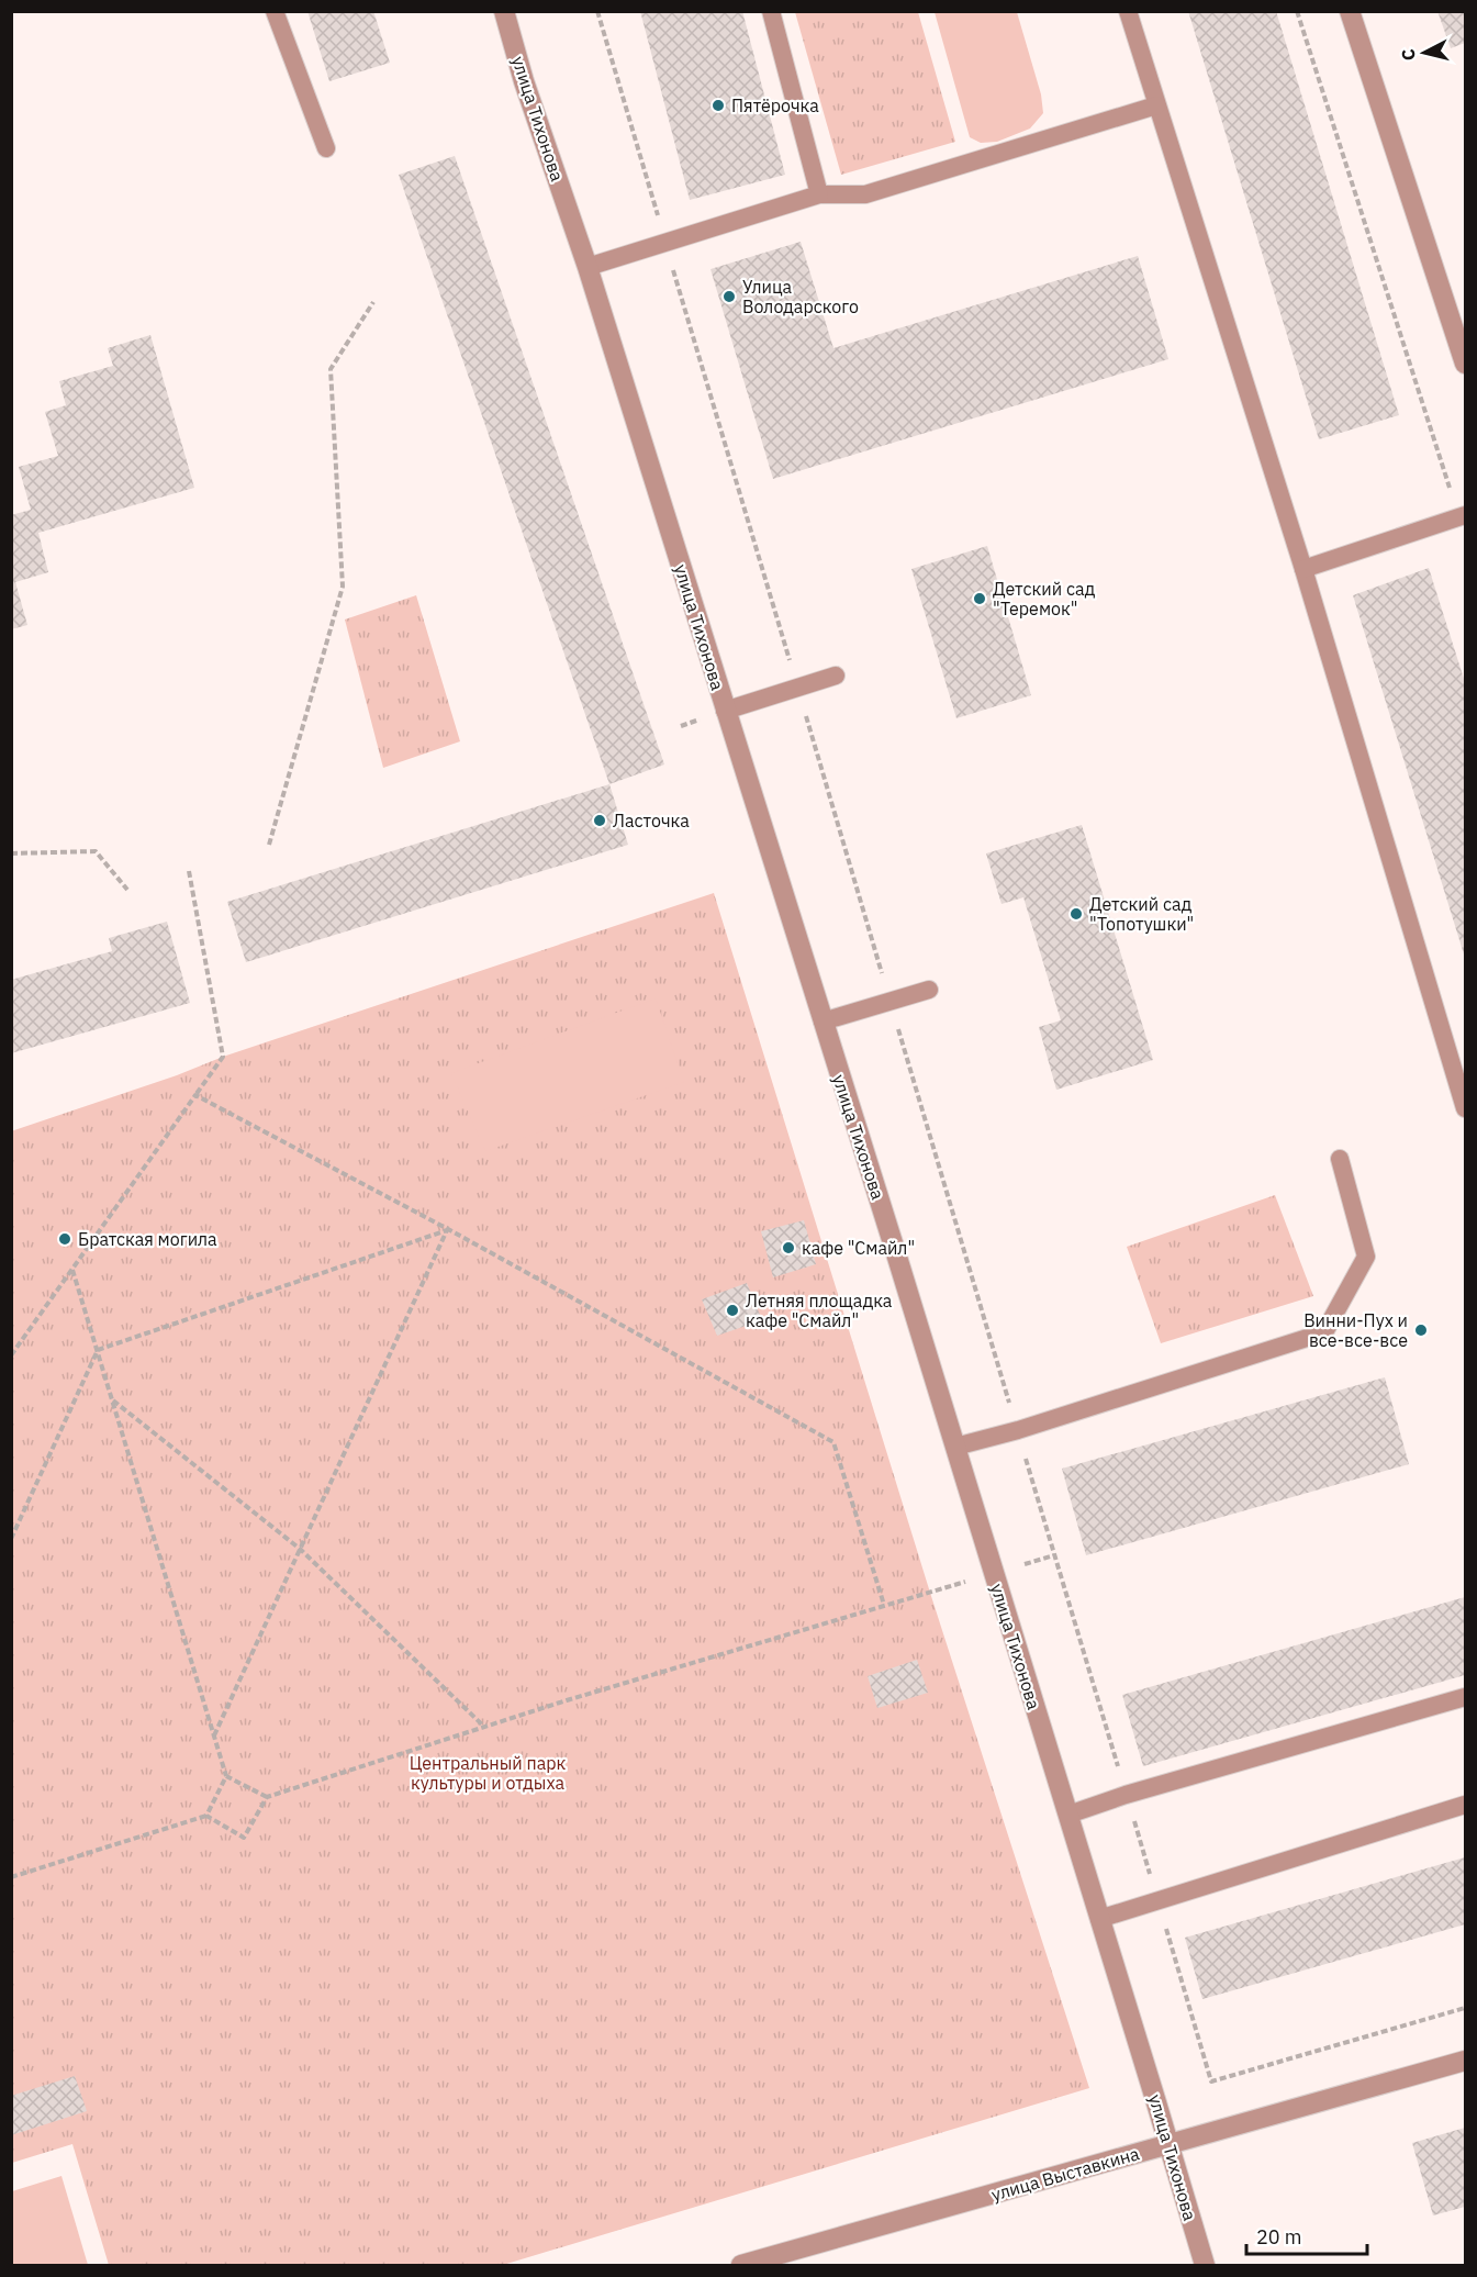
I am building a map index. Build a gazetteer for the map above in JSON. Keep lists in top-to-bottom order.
{
  "streets": {
    "street": ["улица Тихонова", "улица Выставкина"]
  },
  "crossings": [
    ["улица Тихонова", "улица Выставкина"]
  ],
  "parks": ["Центральный парк культуры и отдыха"],
  "places": [
    "Пятёрочка",
    "Улица Володарского",
    "Детский сад \"Теремок\"",
    "Ласточка",
    "Детский сад \"Топотушки\"",
    "Братская могила",
    "кафе \"Смайл\"",
    "Летняя площадка кафе \"Смайл\"",
    "Винни-Пух и все-все-все"
  ],
  "scale_bar": "20 m",
  "north": "left"
}
